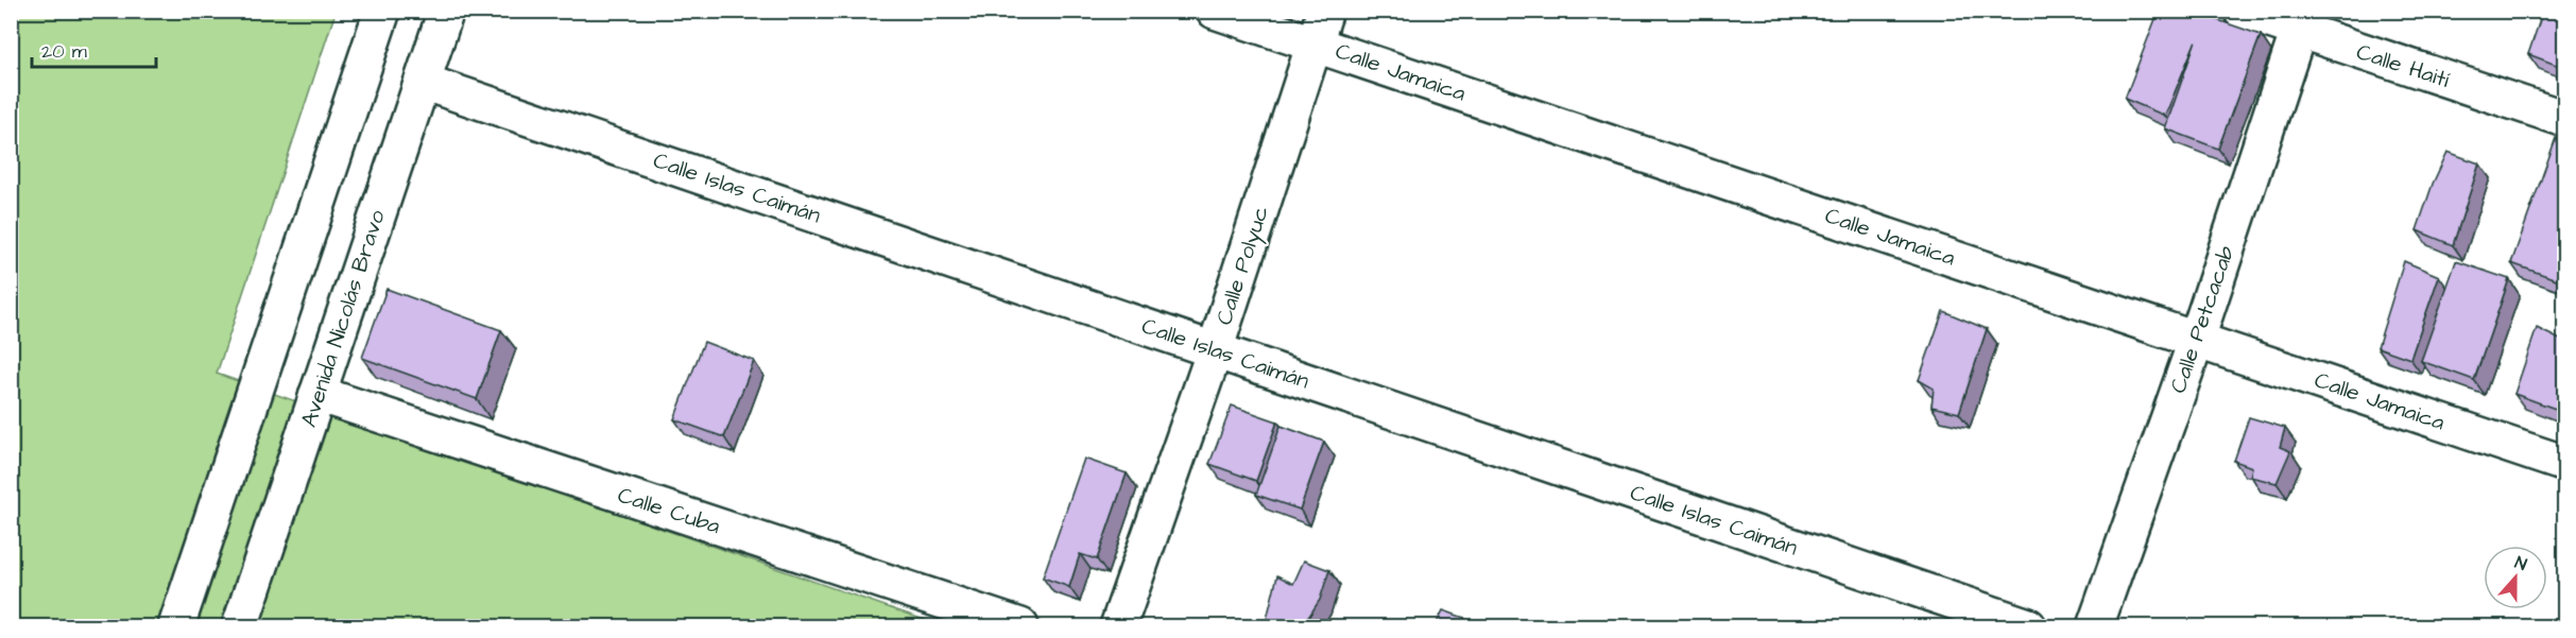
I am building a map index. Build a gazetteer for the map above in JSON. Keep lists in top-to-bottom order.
{
  "streets": {
    "street": [
      "Calle Haití",
      "Calle Jamaica",
      "Calle Islas Caimán",
      "Calle Polyuc",
      "Avenida Nicolás Bravo",
      "Calle Petcacab",
      "Calle Cuba"
    ]
  },
  "crossings": [
    ["Calle Haití", "Calle Petcacab"],
    ["Calle Jamaica", "Calle Polyuc"],
    ["Calle Jamaica", "Calle Petcacab"],
    ["Calle Islas Caimán", "Calle Polyuc"],
    ["Calle Islas Caimán", "Avenida Nicolás Bravo"],
    ["Avenida Nicolás Bravo", "Calle Cuba"]
  ],
  "scale_bar": "20 m",
  "north": "top"
}
